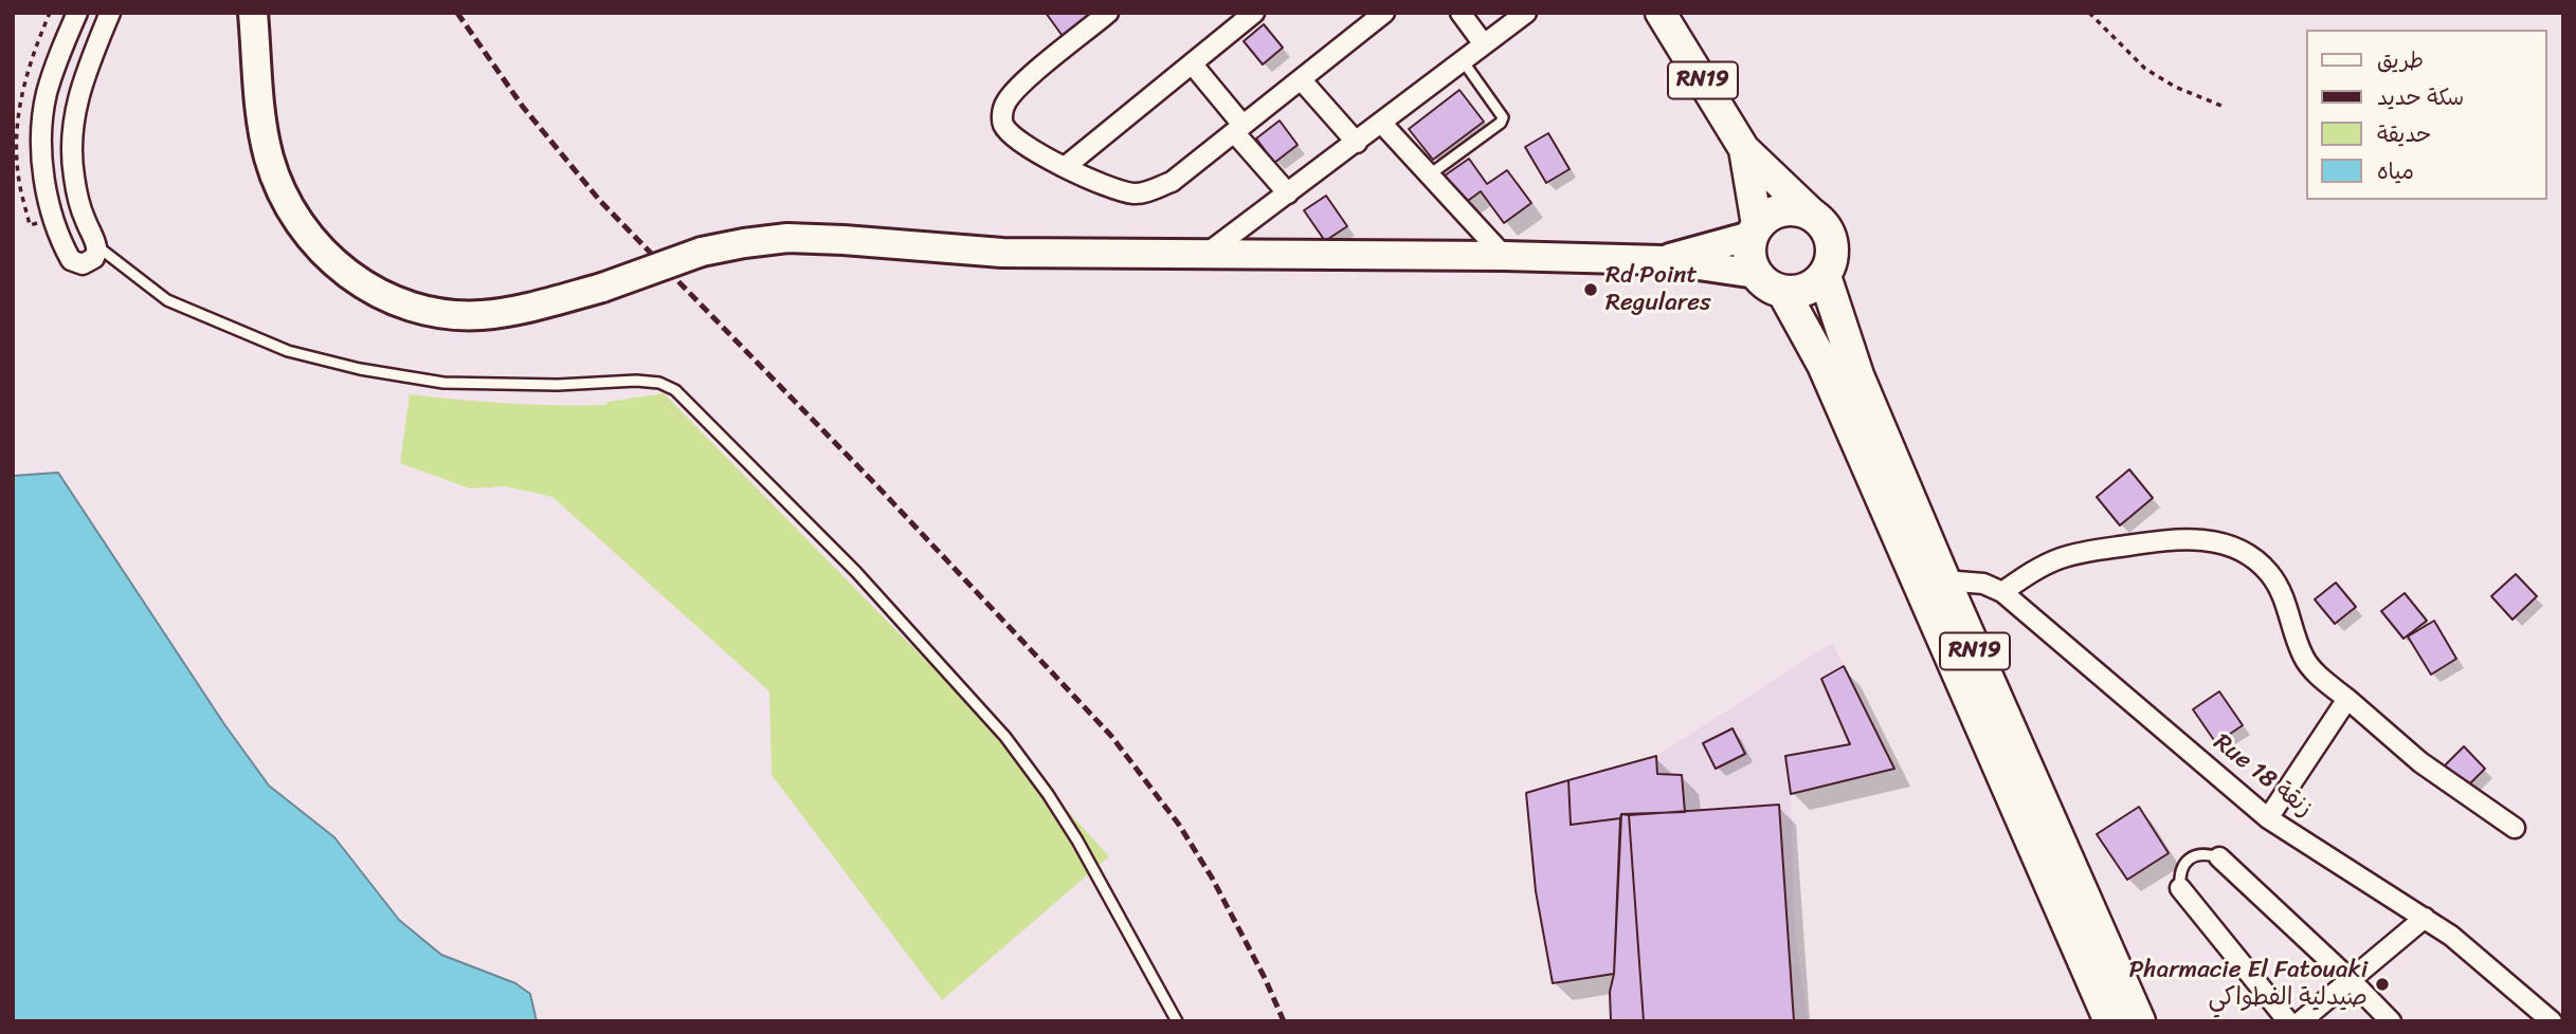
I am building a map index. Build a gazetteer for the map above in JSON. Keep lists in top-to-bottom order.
{
  "streets": {
    "highway": ["RN19"],
    "street": ["Rue 18 زنقة"]
  },
  "crossings": [
    ["RN19", "Rue 18 زنقة"]
  ],
  "places": ["Rd Point Regulares", "Pharmacie El Fatouaki صيدلية الفطواكي"],
  "legend": [
    "طريق",
    "سكة حديد",
    "حديقة",
    "مياه"
  ]
}
